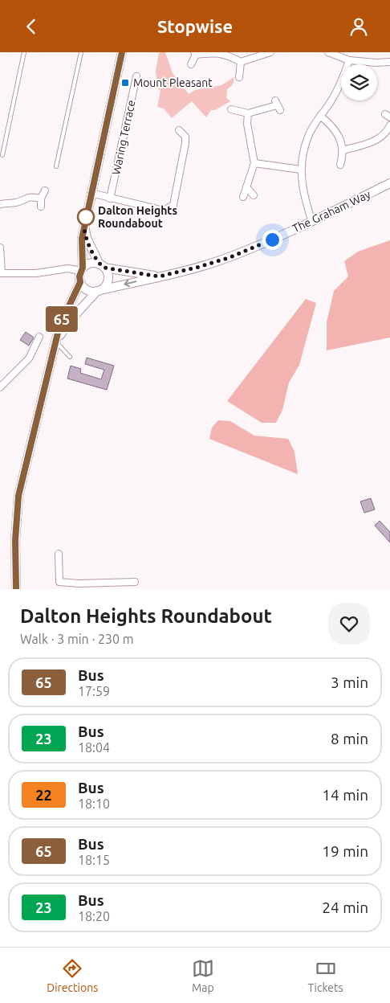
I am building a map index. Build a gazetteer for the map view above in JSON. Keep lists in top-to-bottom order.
{
  "streets": {
    "main road": ["The Graham Way"],
    "street": ["Waring Terrace"]
  },
  "places": {
    "transit": ["Mount Pleasant"],
    "other": ["Dalton Heights Roundabout"]
  },
  "lines": ["bus line 65"],
  "page": {
    "header": "Stopwise",
    "on_map": "65",
    "heading": ["Dalton Heights Roundabout", "Walk · 3 min · 230 m"],
    "list": [
      {
        "mark": "65",
        "name": "Bus",
        "note": "17:59",
        "value": "3 min"
      },
      {
        "mark": "23",
        "name": "Bus",
        "note": "18:04",
        "value": "8 min"
      },
      {
        "mark": "22",
        "name": "Bus",
        "note": "18:10",
        "value": "14 min"
      },
      {
        "mark": "65",
        "name": "Bus",
        "note": "18:15",
        "value": "19 min"
      },
      {
        "mark": "23",
        "name": "Bus",
        "note": "18:20",
        "value": "24 min"
      }
    ],
    "tabs": ["Directions", "Map", "Tickets"]
  }
}
